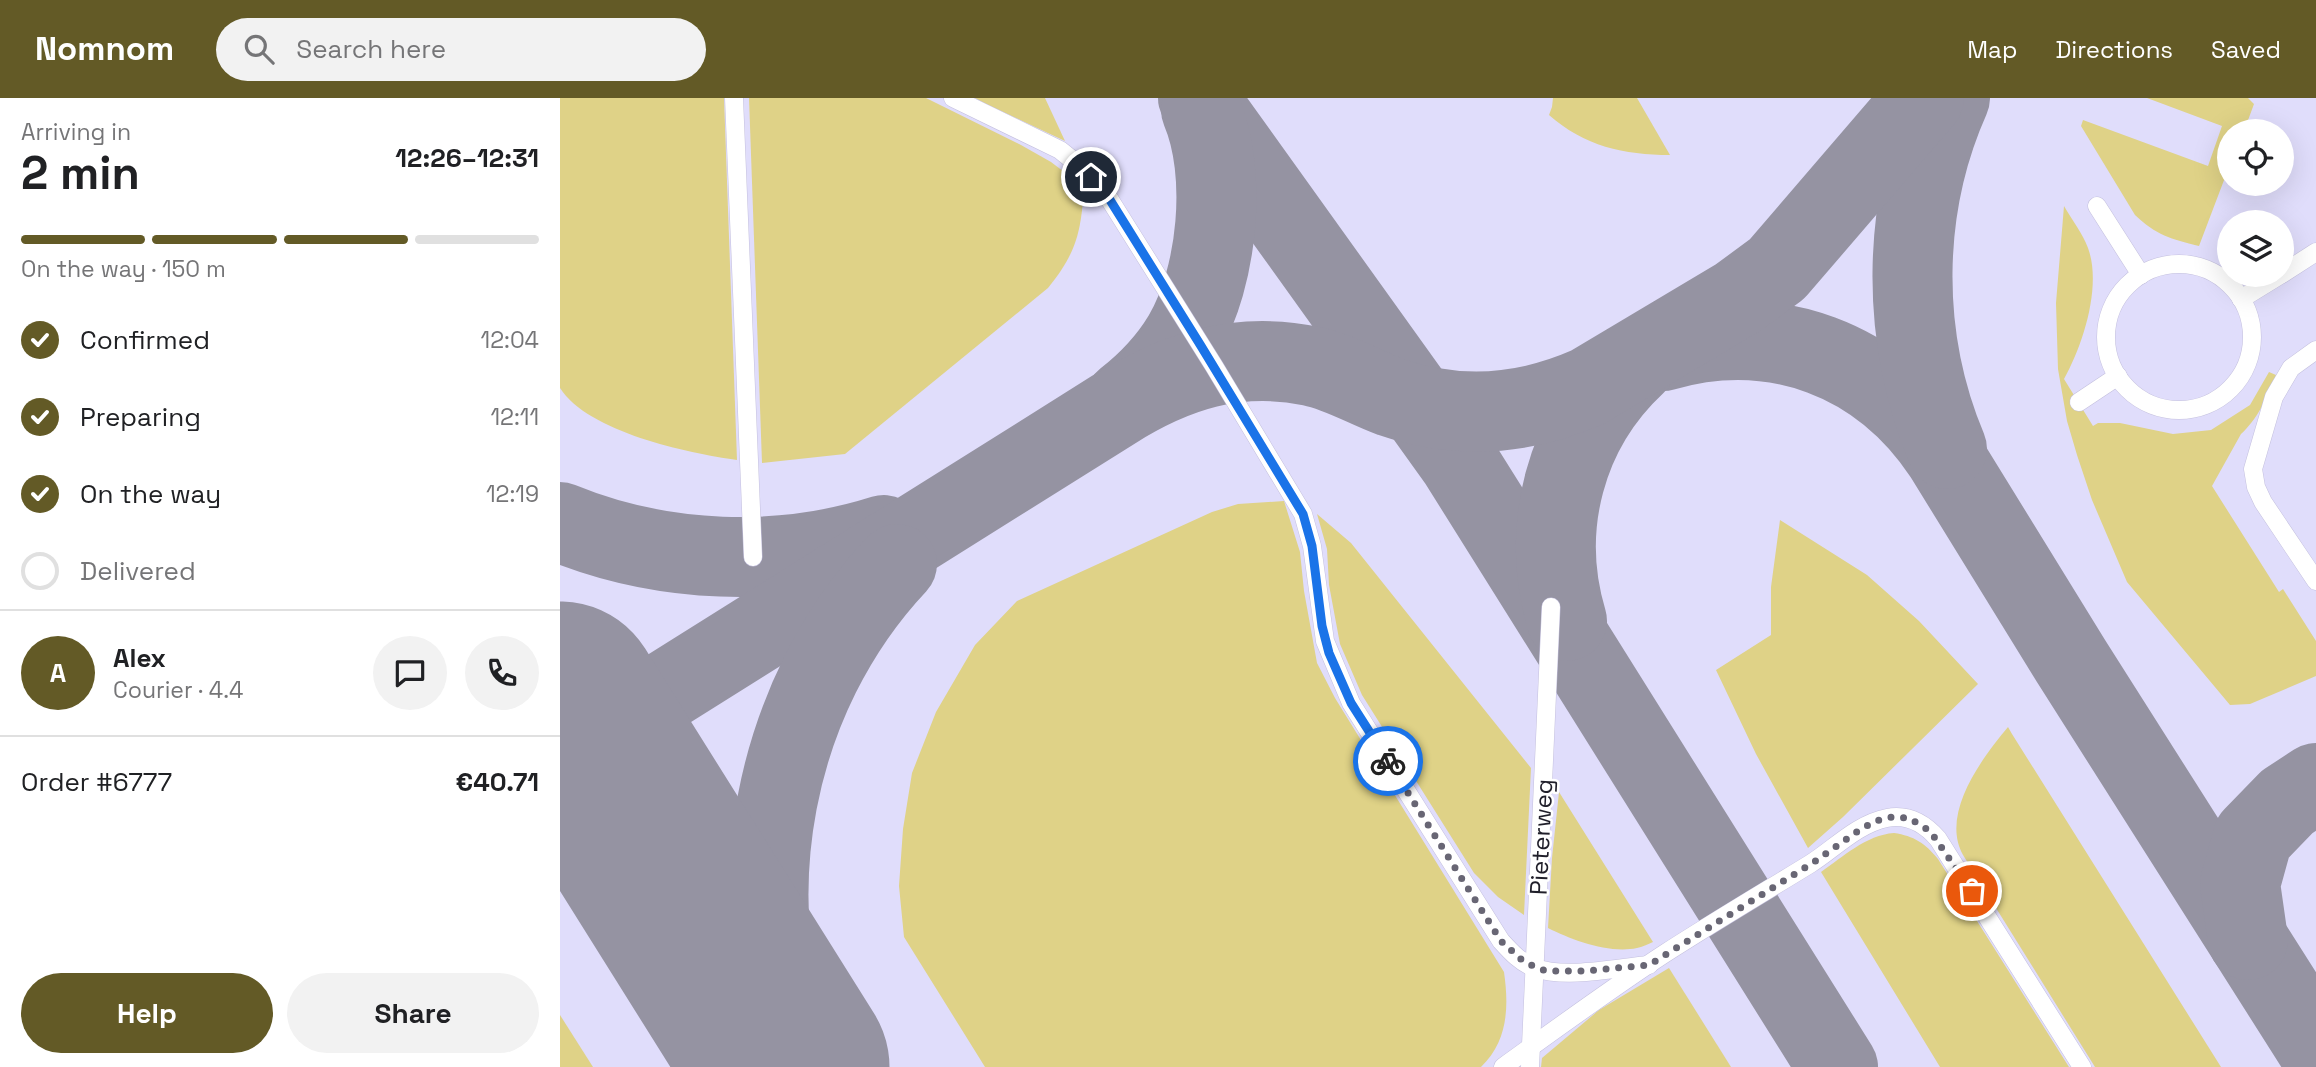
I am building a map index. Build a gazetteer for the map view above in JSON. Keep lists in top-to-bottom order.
{
  "streets": {
    "lane": ["Pieterweg"]
  },
  "page": {
    "header": "Nomnom",
    "search": "Search here",
    "nav": ["Map", "Directions", "Saved"],
    "heading": ["2 min", "Arriving in", "12:26–12:31"],
    "panel": [
      "Alex",
      "Courier · 4.4",
      "Order #6777",
      "€40.71"
    ],
    "bar": "On the way · 150 m",
    "list": [
      ["Confirmed", "12:04"],
      ["Preparing", "12:11"],
      ["On the way", "12:19"],
      "Delivered"
    ],
    "round": "A",
    "buttons": ["Help", "Share"]
  }
}
